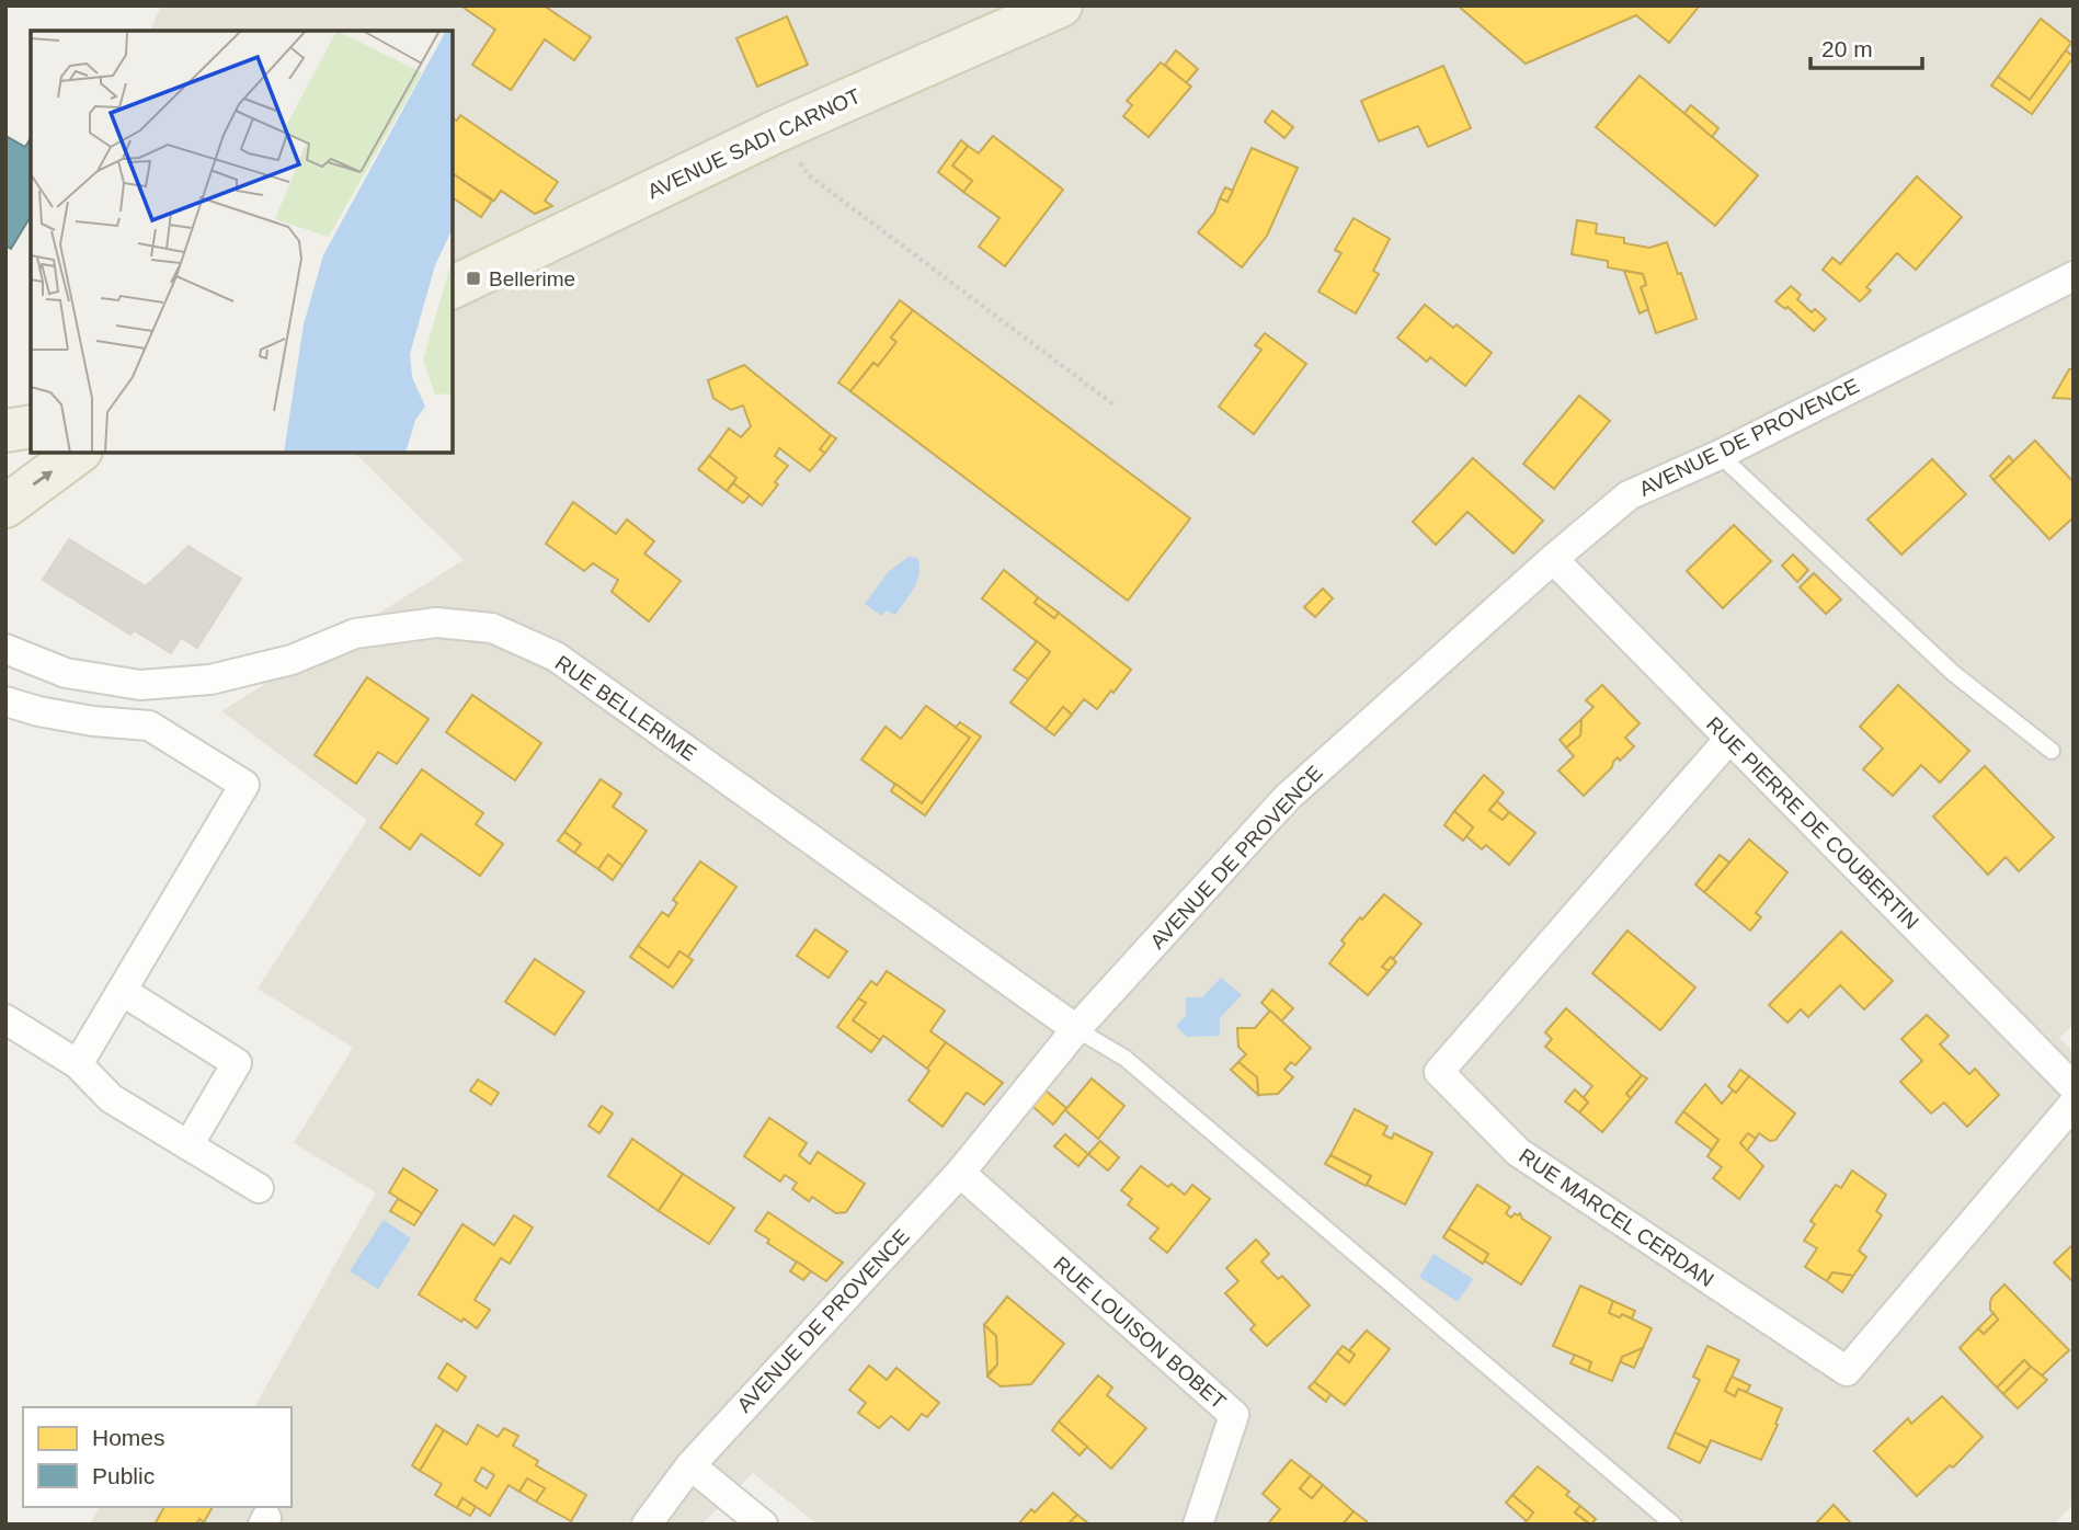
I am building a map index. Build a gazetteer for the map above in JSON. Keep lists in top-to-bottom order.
{
  "streets": {
    "main road": ["AVENUE SADI CARNOT"],
    "street": [
      "AVENUE DE PROVENCE",
      "RUE BELLERIME",
      "RUE PIERRE DE COUBERTIN",
      "RUE MARCEL CERDAN",
      "RUE LOUISON BOBET"
    ]
  },
  "crossings": [
    ["AVENUE DE PROVENCE", "RUE BELLERIME"],
    ["AVENUE DE PROVENCE", "RUE PIERRE DE COUBERTIN"],
    ["AVENUE DE PROVENCE", "RUE LOUISON BOBET"],
    ["RUE PIERRE DE COUBERTIN", "RUE MARCEL CERDAN"]
  ],
  "places": {
    "transit": ["Bellerime"]
  },
  "legend": ["Homes", "Public"],
  "scale_bar": "20 m"
}
